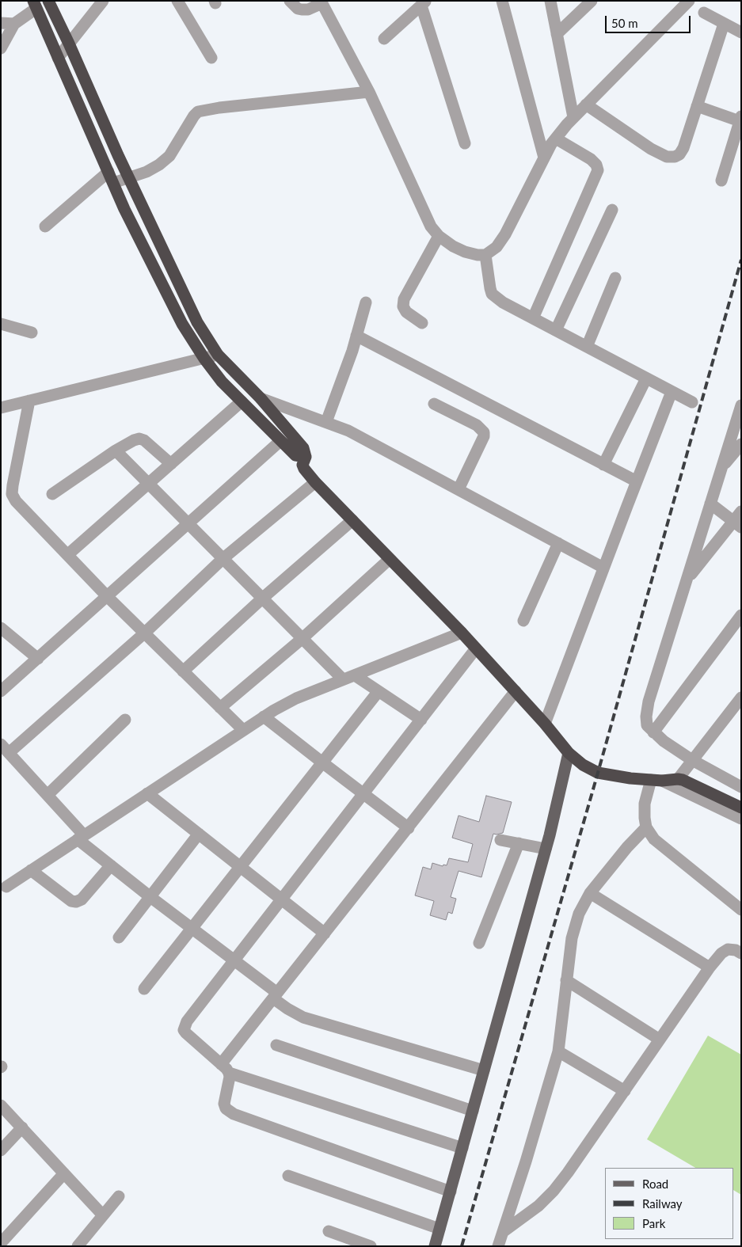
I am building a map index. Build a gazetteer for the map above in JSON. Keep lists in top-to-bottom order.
{
  "legend": ["Road", "Railway", "Park"],
  "scale_bar": "50 m"
}
